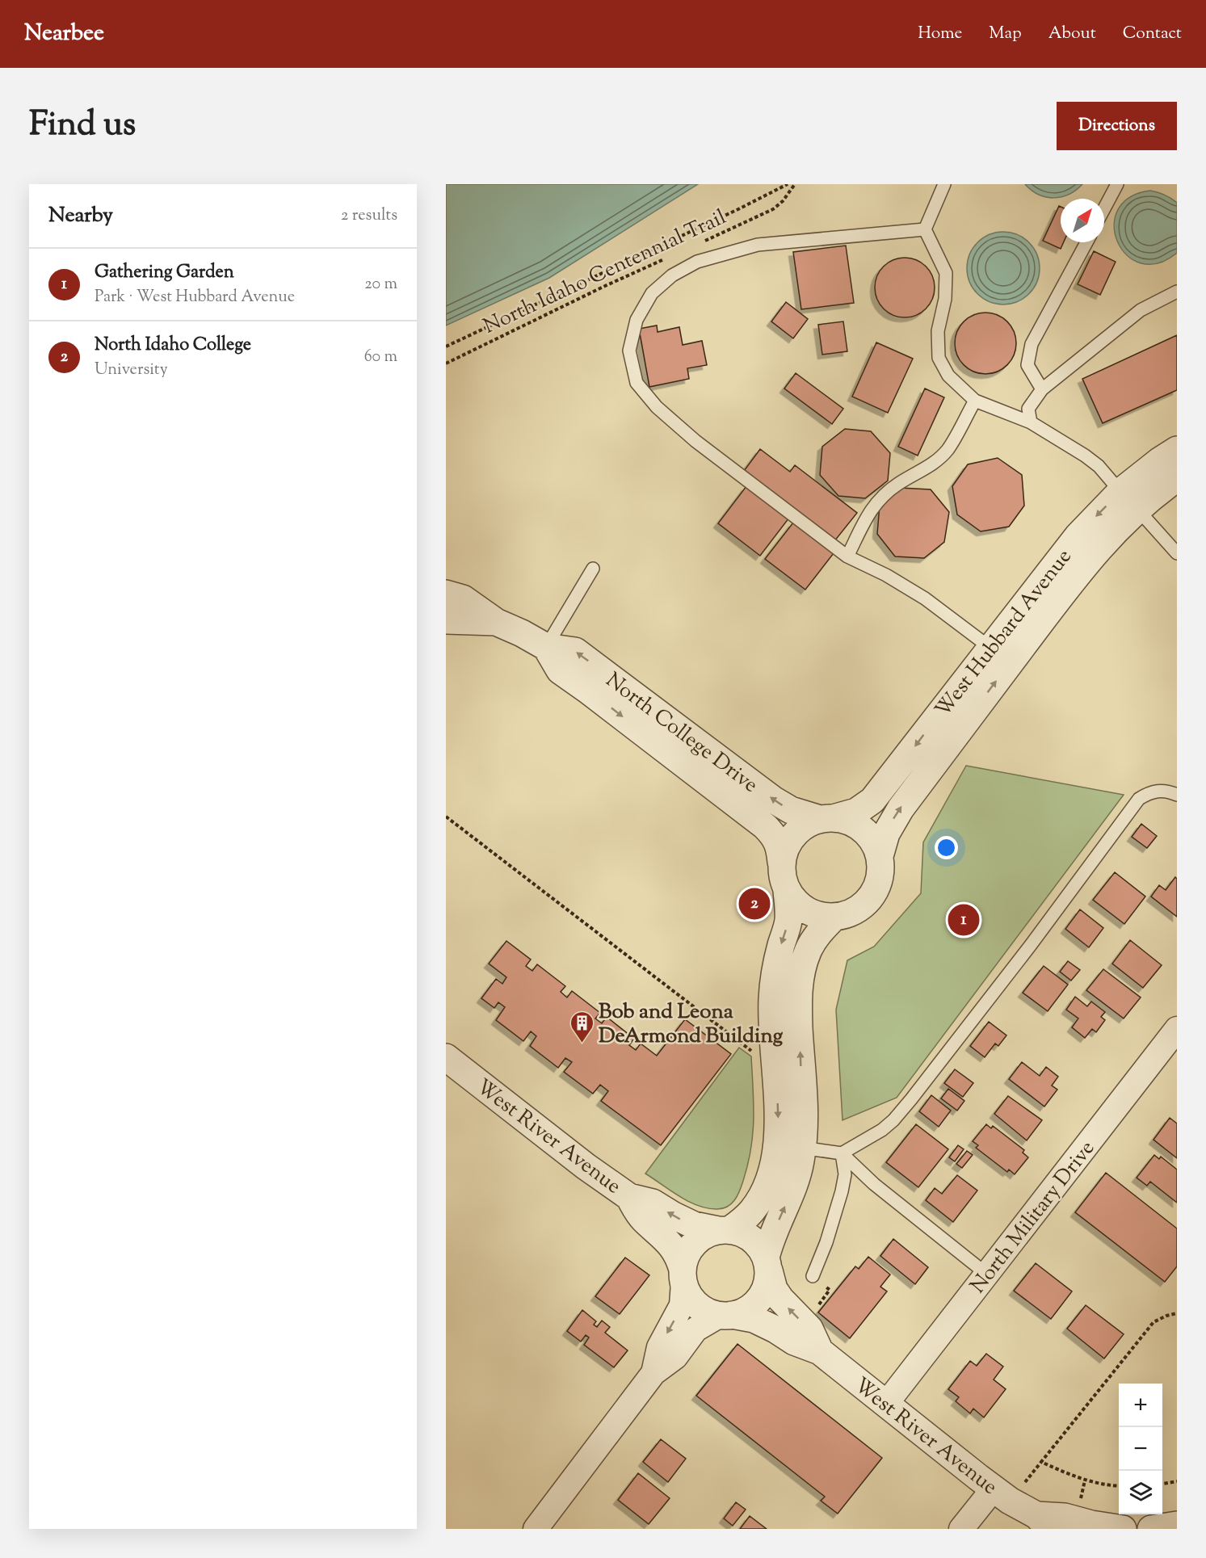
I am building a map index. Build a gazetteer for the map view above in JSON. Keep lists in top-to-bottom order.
{
  "streets": {
    "street": [
      "West Hubbard Avenue",
      "North College Drive",
      "West River Avenue",
      "North Military Drive"
    ],
    "path": ["North Idaho Centennial Trail"]
  },
  "crossings": [
    ["West Hubbard Avenue", "North College Drive"],
    ["West River Avenue", "North Military Drive"]
  ],
  "places": {
    "building": ["Bob and Leona DeArmond Building"]
  },
  "north": "top right",
  "page": {
    "header": "Nearbee",
    "nav": [
      "Home",
      "Map",
      "About",
      "Contact"
    ],
    "title": "Find us",
    "buttons": "Directions",
    "heading": ["Nearby", "2 results"],
    "list": [
      {
        "mark": "1",
        "name": "Gathering Garden",
        "note": "Park · West Hubbard Avenue",
        "value": "20 m"
      },
      {
        "mark": "2",
        "name": "North Idaho College",
        "note": "University",
        "value": "60 m"
      }
    ],
    "pins": ["2", "1"],
    "map_buttons": ["+", "−"]
  }
}
